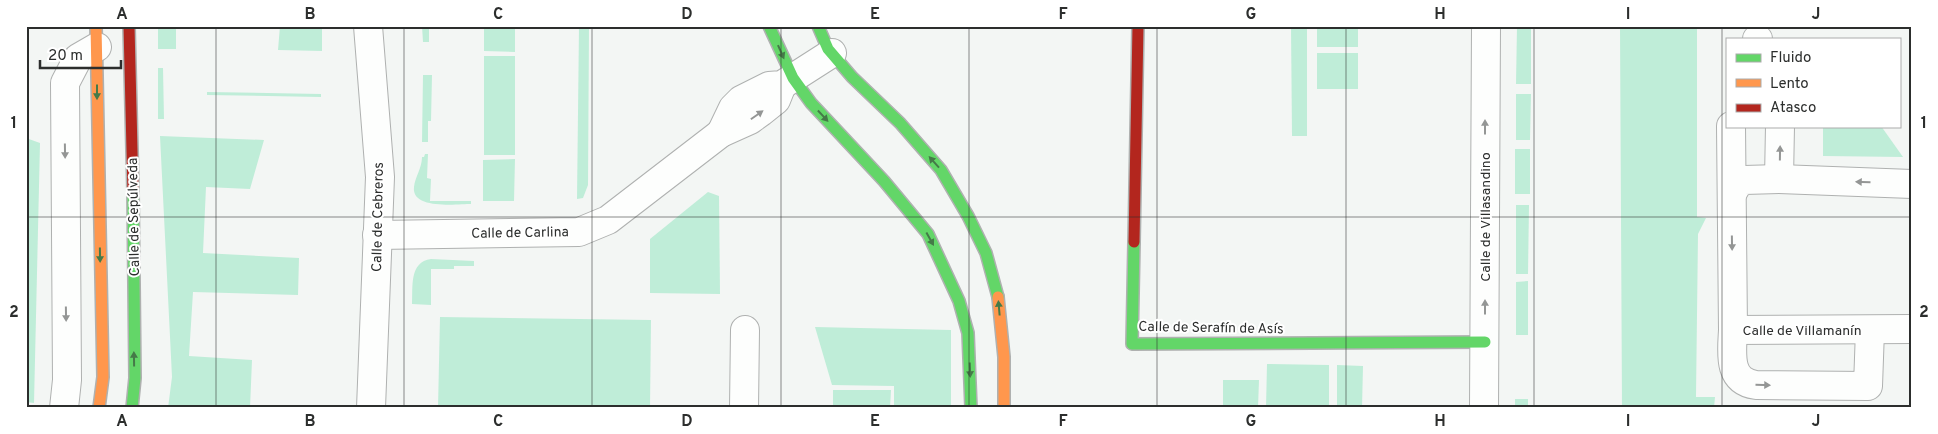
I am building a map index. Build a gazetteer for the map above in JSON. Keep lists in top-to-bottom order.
{
  "streets": {
    "main road": ["Calle de Sepúlveda", "Calle de Serafín de Asís"],
    "street": [
      "Calle de Cebreros",
      "Calle de Villasandino",
      "Calle de Carlina",
      "Calle de Villamanín"
    ]
  },
  "crossings": [
    ["Calle de Cebreros", "Calle de Carlina"],
    ["Calle de Villasandino", "Calle de Serafín de Asís"]
  ],
  "one_way": ["Calle de Villasandino"],
  "legend": ["Fluido", "Lento", "Atasco"],
  "scale_bar": "20 m",
  "grid": {
    "columns": [
      "A",
      "B",
      "C",
      "D",
      "E",
      "F",
      "G",
      "H",
      "I",
      "J"
    ],
    "rows": ["1", "2"]
  }
}
